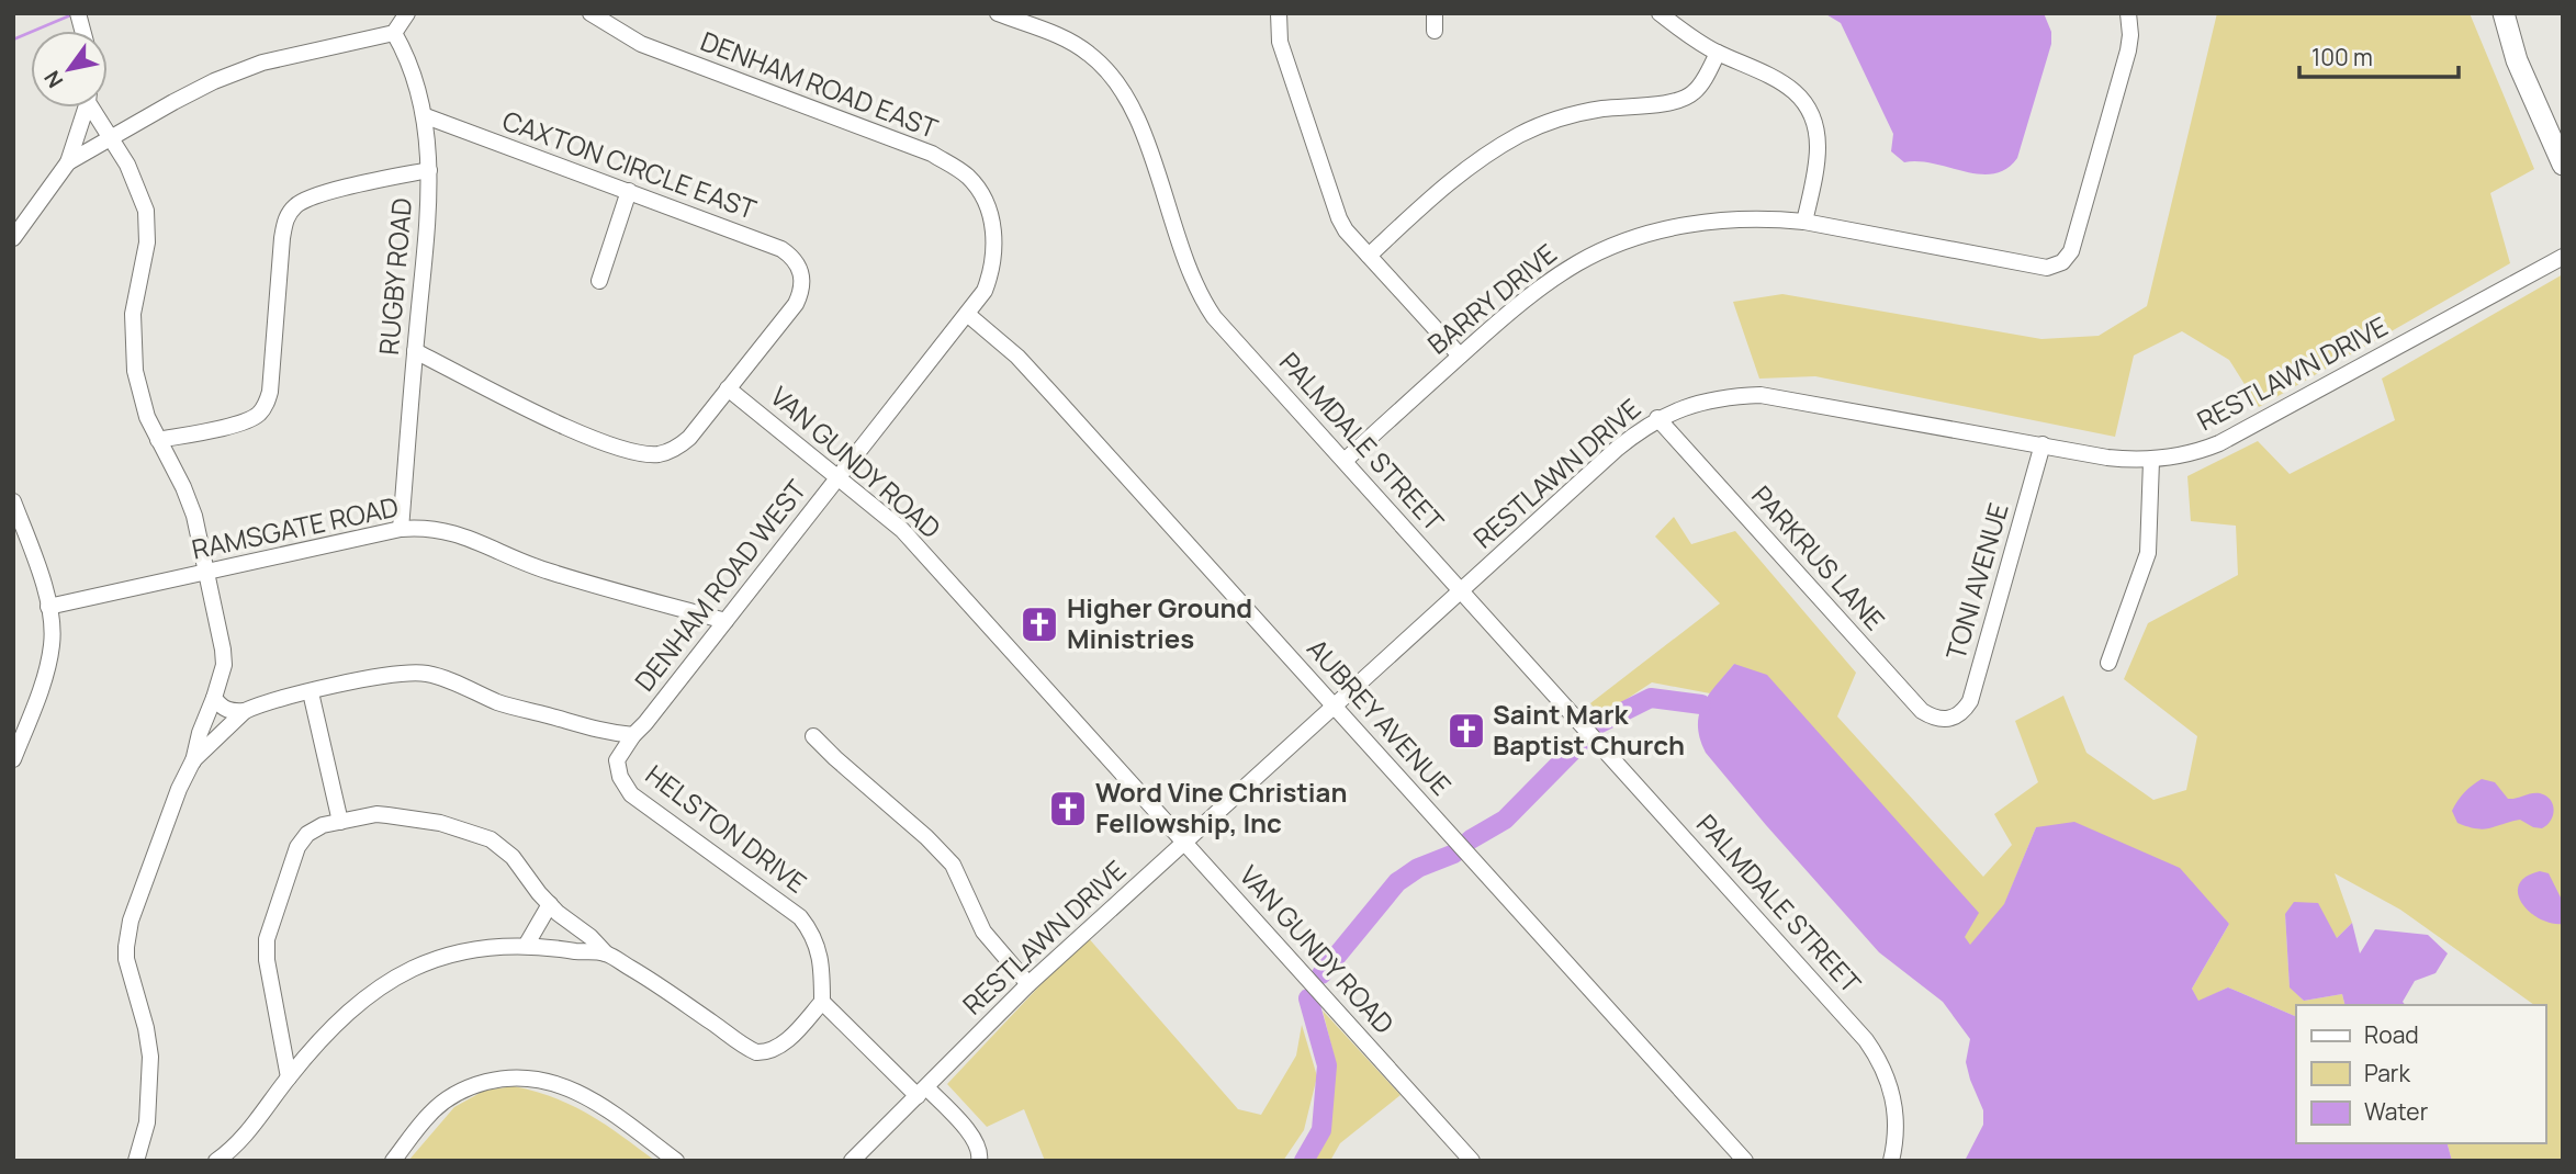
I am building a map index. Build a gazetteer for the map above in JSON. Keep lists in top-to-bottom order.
{
  "streets": {
    "street": [
      "DENHAM ROAD EAST",
      "CAXTON CIRCLE EAST",
      "RUGBY ROAD",
      "BARRY DRIVE",
      "RESTLAWN DRIVE",
      "PALMDALE STREET",
      "VAN GUNDY ROAD",
      "RAMSGATE ROAD",
      "PARKRUS LANE",
      "TONI AVENUE",
      "DENHAM ROAD WEST",
      "AUBREY AVENUE",
      "HELSTON DRIVE"
    ]
  },
  "crossings": [
    ["DENHAM ROAD EAST", "DENHAM ROAD WEST"],
    ["CAXTON CIRCLE EAST", "RUGBY ROAD"],
    ["CAXTON CIRCLE EAST", "VAN GUNDY ROAD"],
    ["RUGBY ROAD", "RAMSGATE ROAD"],
    ["BARRY DRIVE", "PALMDALE STREET"],
    ["RESTLAWN DRIVE", "PALMDALE STREET"],
    ["RESTLAWN DRIVE", "VAN GUNDY ROAD"],
    ["RESTLAWN DRIVE", "PARKRUS LANE"],
    ["RESTLAWN DRIVE", "TONI AVENUE"],
    ["RESTLAWN DRIVE", "AUBREY AVENUE"],
    ["VAN GUNDY ROAD", "DENHAM ROAD WEST"],
    ["RAMSGATE ROAD", "DENHAM ROAD WEST"],
    ["PARKRUS LANE", "TONI AVENUE"],
    ["DENHAM ROAD WEST", "AUBREY AVENUE"],
    ["DENHAM ROAD WEST", "HELSTON DRIVE"]
  ],
  "places": {
    "church": ["Higher Ground Ministries", "Saint Mark Baptist Church", "Word Vine Christian Fellowship, Inc"]
  },
  "legend": ["Road", "Park", "Water"],
  "scale_bar": "100 m",
  "north": "bottom left"
}
